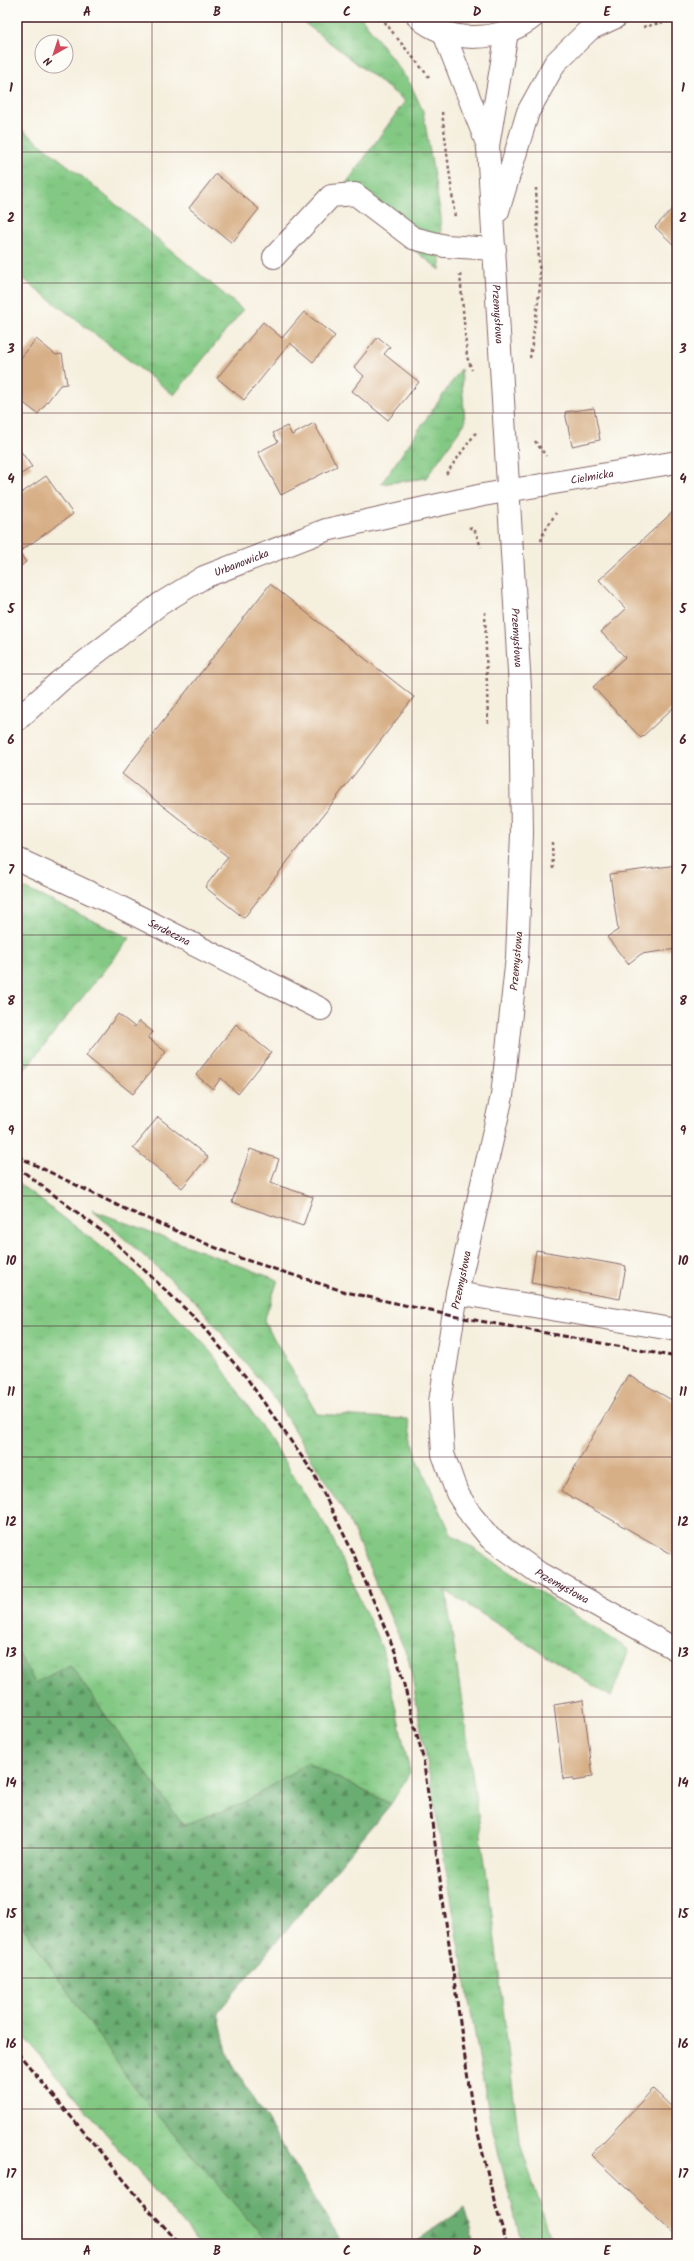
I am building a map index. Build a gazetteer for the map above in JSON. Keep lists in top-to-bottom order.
{
  "streets": {
    "street": [
      "Przemysłowa",
      "Cielmicka",
      "Urbanowicka",
      "Serdeczna"
    ]
  },
  "crossings": [
    ["Przemysłowa", "Cielmicka"],
    ["Przemysłowa", "Urbanowicka"],
    ["Cielmicka", "Urbanowicka"]
  ],
  "north": "bottom left",
  "grid": {
    "columns": [
      "A",
      "B",
      "C",
      "D",
      "E"
    ],
    "rows": [
      "1",
      "2",
      "3",
      "4",
      "5",
      "6",
      "7",
      "8",
      "9",
      "10",
      "11",
      "12",
      "13",
      "14",
      "15",
      "16",
      "17"
    ]
  }
}
